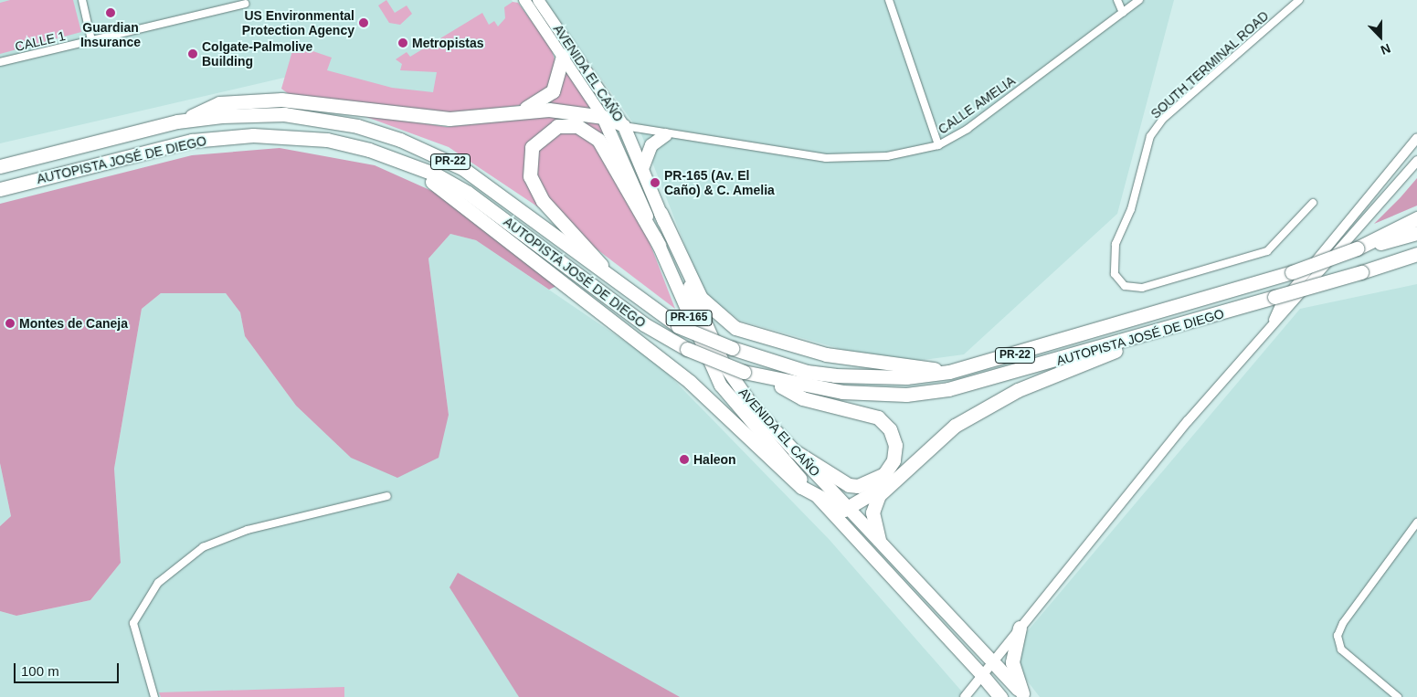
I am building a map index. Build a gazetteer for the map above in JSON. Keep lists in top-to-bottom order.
{
  "streets": {
    "highway": [
      "AVENIDA EL CAÑO",
      "AUTOPISTA JOSÉ DE DIEGO",
      "PR-22",
      "PR-165"
    ],
    "street": ["CALLE 1", "SOUTH TERMINAL ROAD", "CALLE AMELIA"]
  },
  "crossings": [
    ["AVENIDA EL CAÑO", "CALLE AMELIA"]
  ],
  "places": [
    "Guardian Insurance",
    "US Environmental Protection Agency",
    "Metropistas",
    "Colgate-Palmolive Building",
    "PR-165 (Av. El Caño) & C. Amelia",
    "Montes de Caneja",
    "Haleon"
  ],
  "scale_bar": "100 m",
  "north": "bottom"
}
